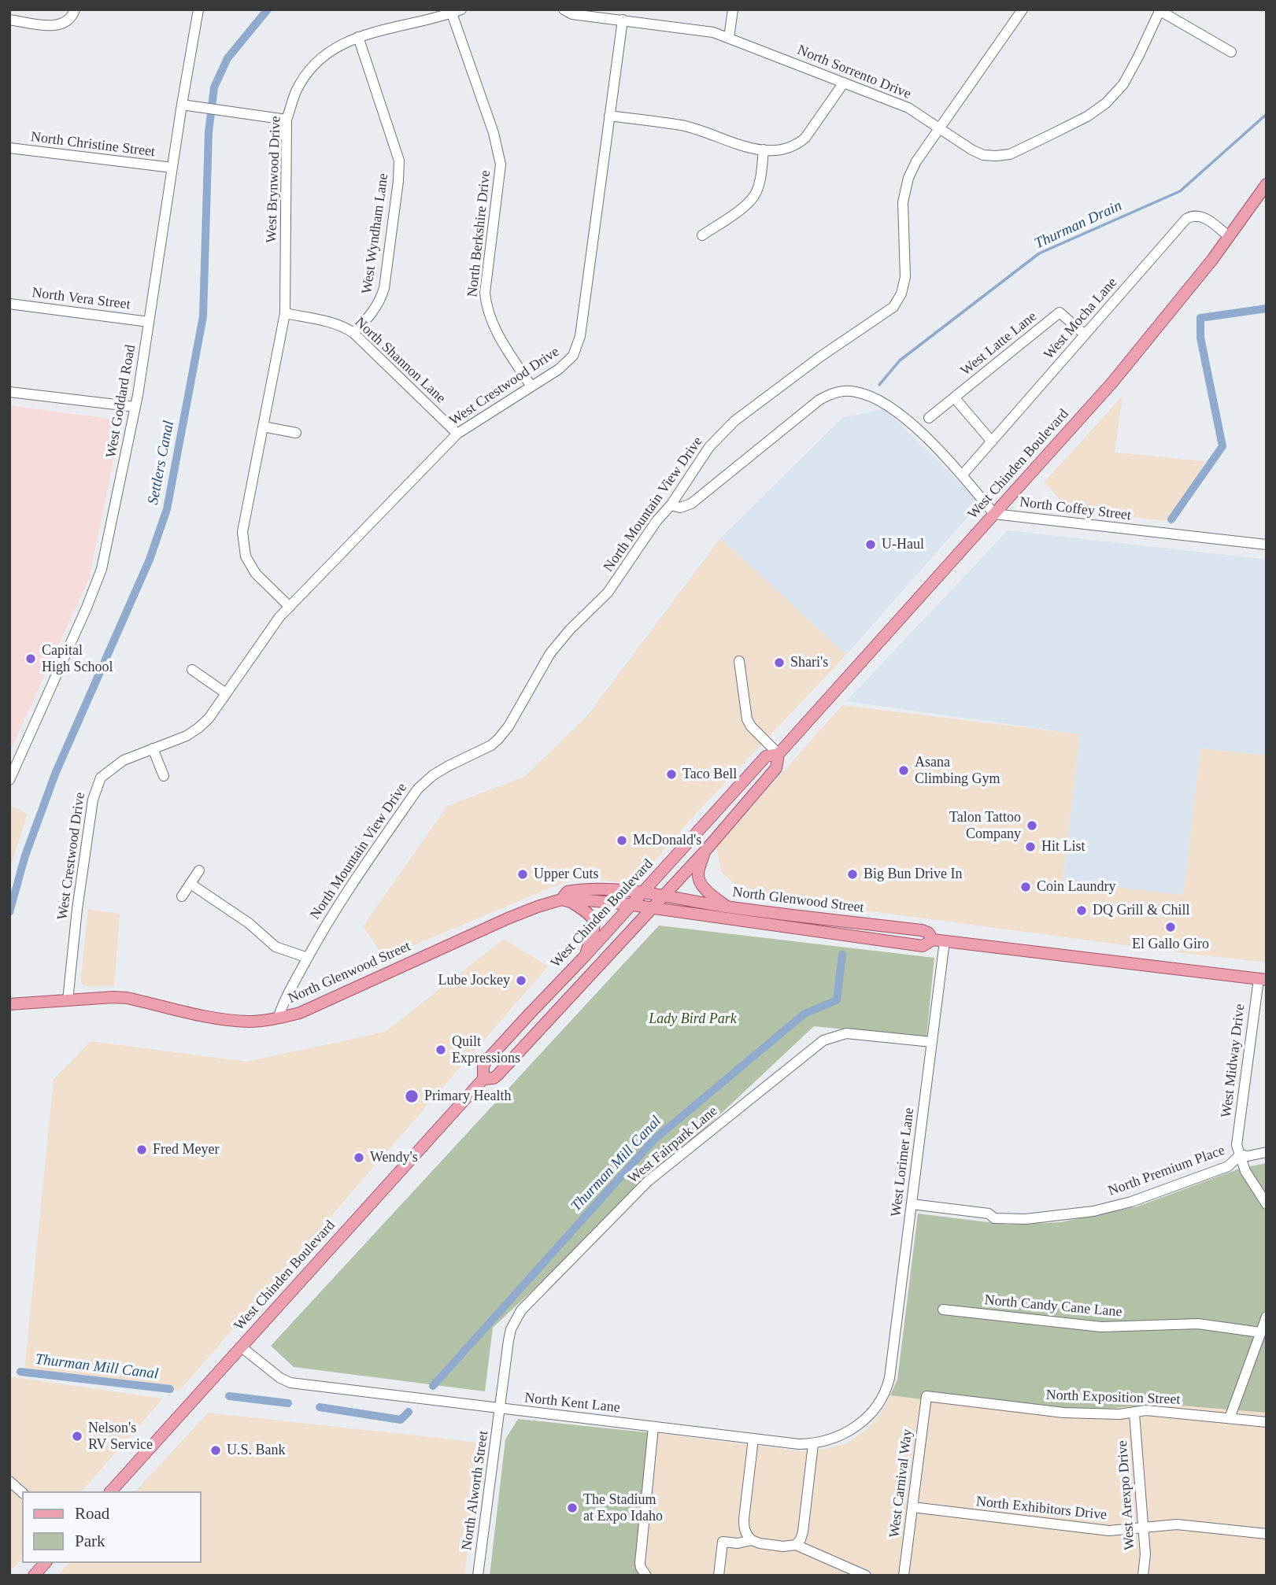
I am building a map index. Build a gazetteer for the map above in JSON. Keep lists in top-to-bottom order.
{
  "streets": {
    "main road": ["West Chinden Boulevard", "North Glenwood Street"],
    "street": [
      "North Sorrento Drive",
      "North Christine Street",
      "West Brynwood Drive",
      "West Wyndham Lane",
      "North Berkshire Drive",
      "North Vera Street",
      "West Mocha Lane",
      "West Latte Lane",
      "North Shannon Lane",
      "West Crestwood Drive",
      "West Goddard Road",
      "North Mountain View Drive",
      "North Coffey Street",
      "West Midway Drive",
      "West Fairpark Lane",
      "West Lorimer Lane",
      "North Premium Place",
      "North Candy Cane Lane",
      "North Exposition Street",
      "North Kent Lane",
      "West Carnival Way",
      "North Alworth Street",
      "West Arexpo Drive",
      "North Exhibitors Drive"
    ]
  },
  "crossings": [
    ["North Sorrento Drive", "West Crestwood Drive"],
    ["North Sorrento Drive", "North Mountain View Drive"],
    ["North Christine Street", "West Goddard Road"],
    ["West Brynwood Drive", "West Wyndham Lane"],
    ["West Brynwood Drive", "North Berkshire Drive"],
    ["West Brynwood Drive", "North Shannon Lane"],
    ["West Brynwood Drive", "West Crestwood Drive"],
    ["West Wyndham Lane", "North Shannon Lane"],
    ["North Berkshire Drive", "West Crestwood Drive"],
    ["North Vera Street", "West Goddard Road"],
    ["West Mocha Lane", "West Latte Lane"],
    ["West Mocha Lane", "West Chinden Boulevard"],
    ["North Shannon Lane", "West Crestwood Drive"],
    ["West Crestwood Drive", "North Glenwood Street"],
    ["West Chinden Boulevard", "North Coffey Street"],
    ["West Chinden Boulevard", "North Glenwood Street"],
    ["West Chinden Boulevard", "North Kent Lane"],
    ["North Mountain View Drive", "North Glenwood Street"],
    ["North Glenwood Street", "West Midway Drive"],
    ["North Glenwood Street", "West Lorimer Lane"],
    ["West Midway Drive", "North Premium Place"],
    ["West Fairpark Lane", "West Lorimer Lane"],
    ["West Fairpark Lane", "North Kent Lane"],
    ["West Fairpark Lane", "North Alworth Street"],
    ["West Lorimer Lane", "North Premium Place"],
    ["West Lorimer Lane", "North Kent Lane"],
    ["North Exposition Street", "West Carnival Way"],
    ["North Exposition Street", "West Arexpo Drive"],
    ["North Kent Lane", "North Alworth Street"],
    ["West Carnival Way", "North Exhibitors Drive"],
    ["West Arexpo Drive", "North Exhibitors Drive"]
  ],
  "water": ["Thurman Drain", "Settlers Canal", "Thurman Mill Canal"],
  "parks": ["Lady Bird Park"],
  "places": [
    "U-Haul",
    "Capital High School",
    "Shari's",
    "Asana Climbing Gym",
    "Taco Bell",
    "Talon Tattoo Company",
    "McDonald's",
    "Hit List",
    "Upper Cuts",
    "Big Bun Drive In",
    "Coin Laundry",
    "DQ Grill & Chill",
    "El Gallo Giro",
    "Lube Jockey",
    "Quilt Expressions",
    "Primary Health",
    "Fred Meyer",
    "Wendy's",
    "Nelson's RV Service",
    "U.S. Bank",
    "The Stadium at Expo Idaho"
  ],
  "legend": ["Road", "Park"]
}
